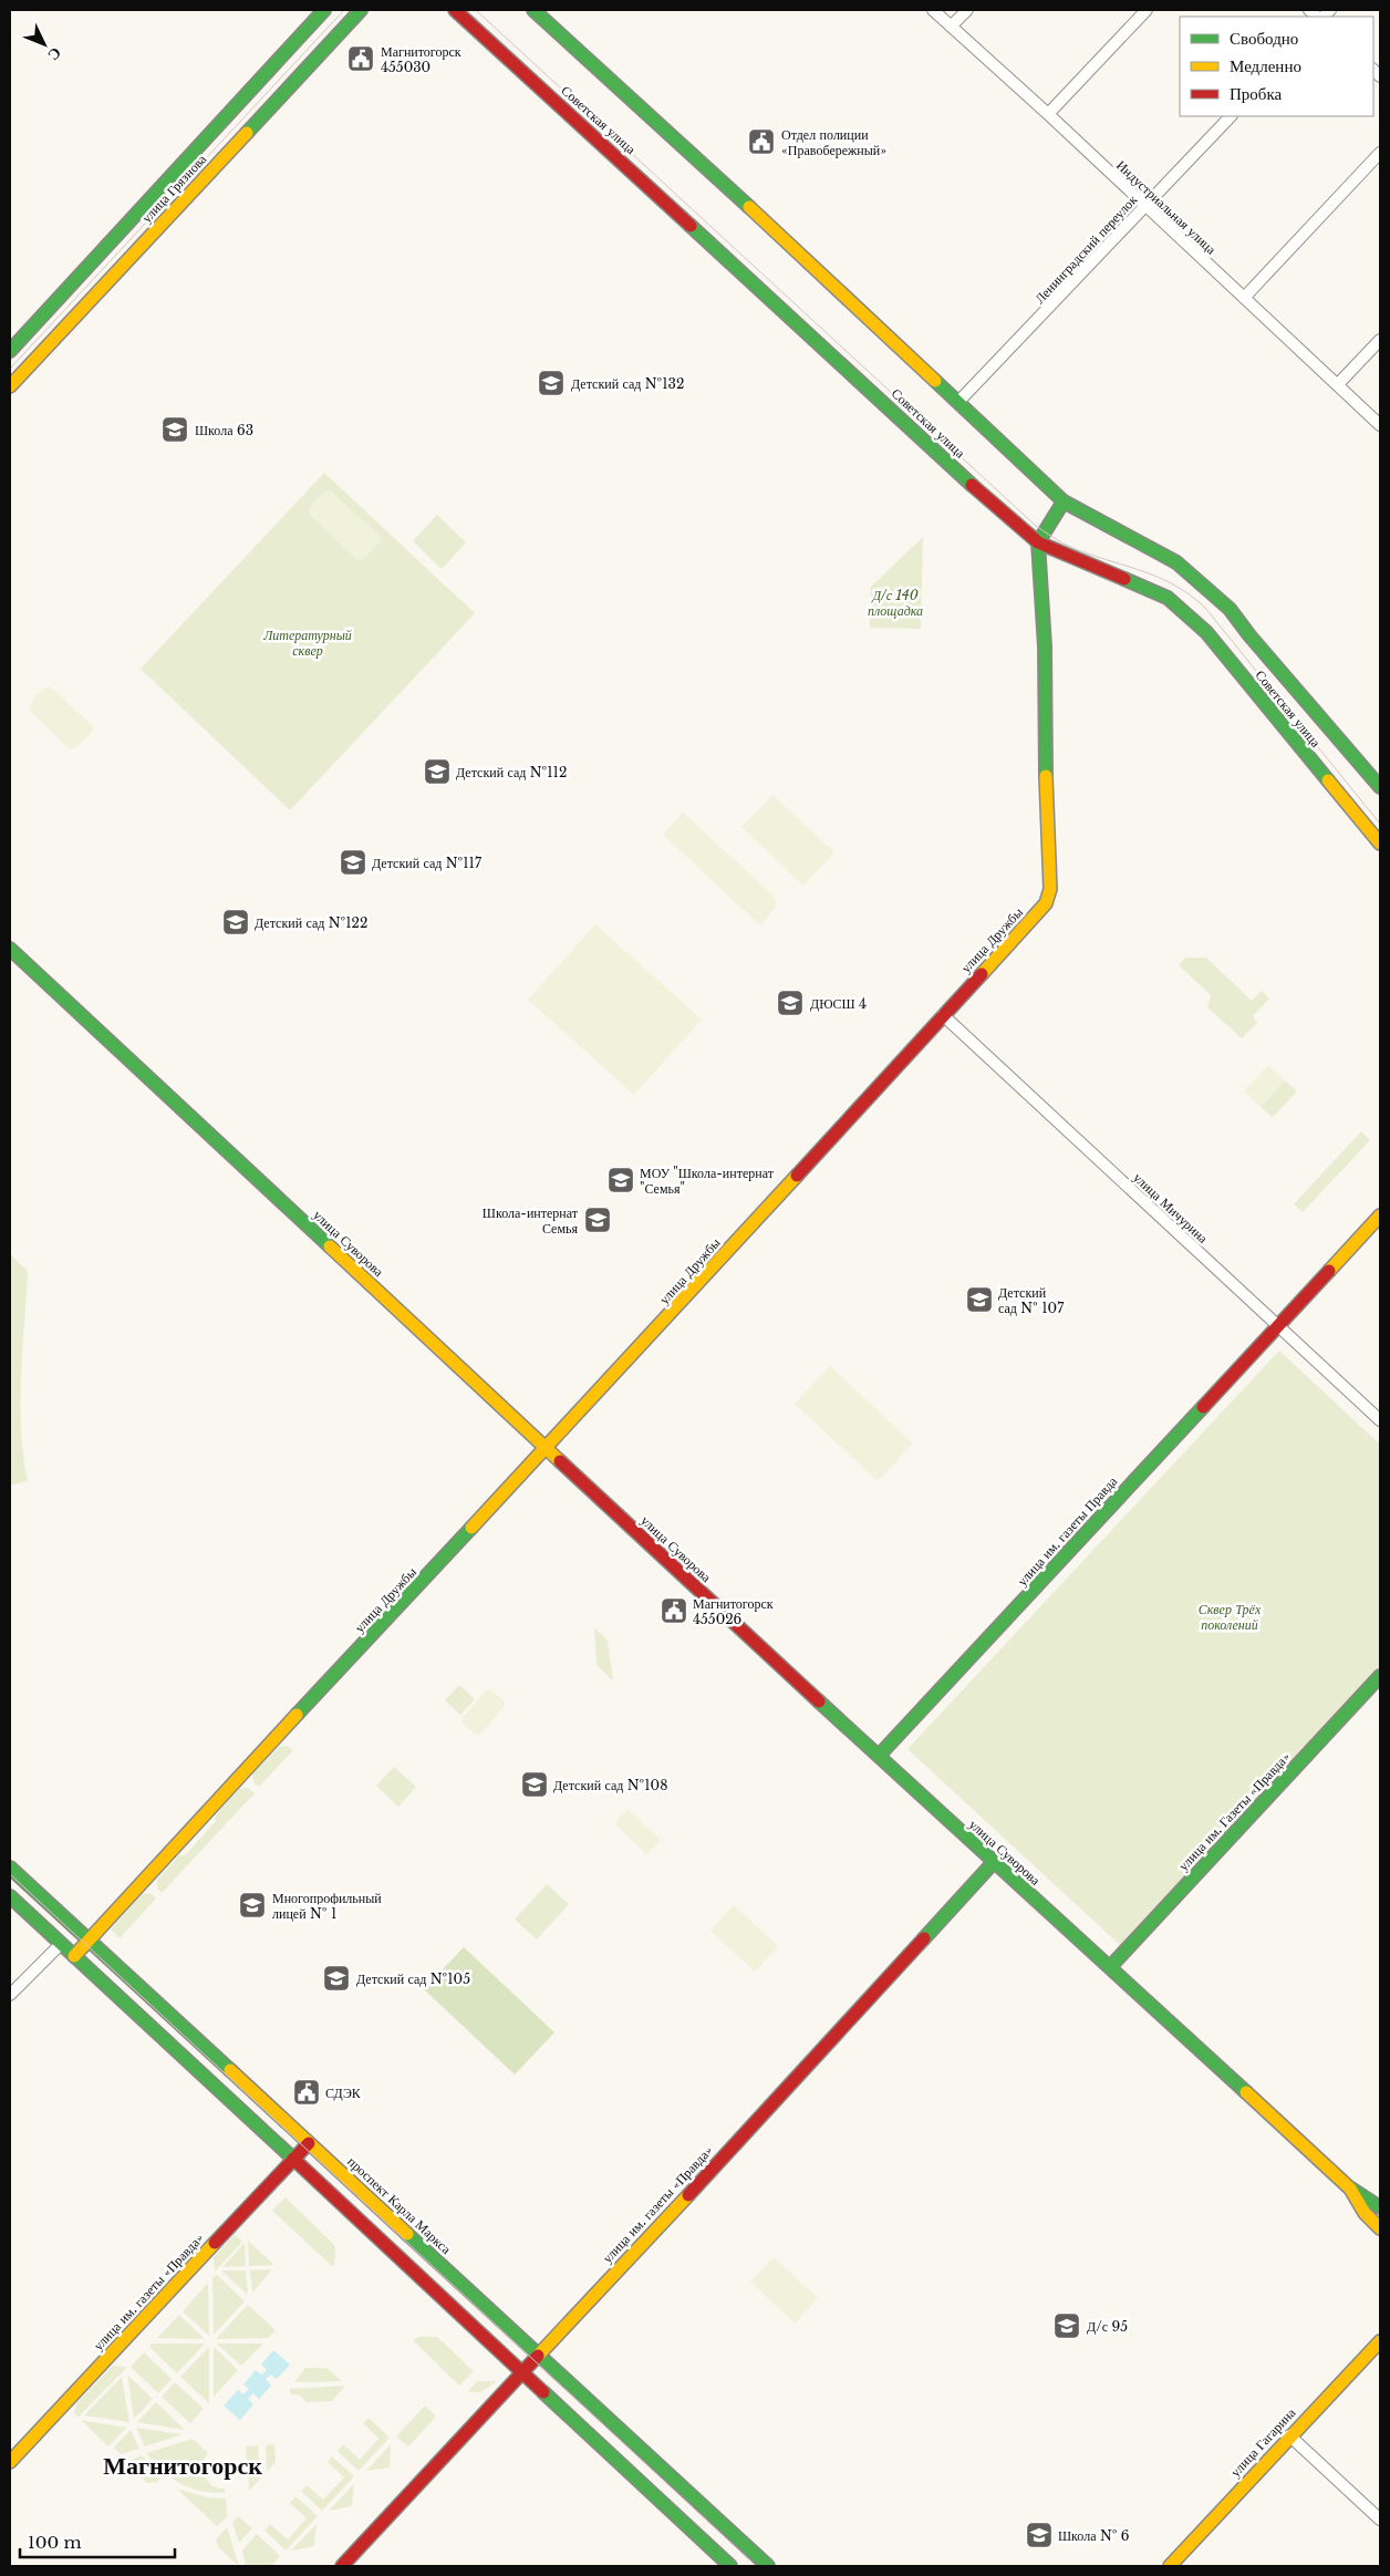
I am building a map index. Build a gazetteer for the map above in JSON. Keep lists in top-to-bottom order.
{
  "streets": {
    "main road": [
      "Советская улица",
      "улица Грязнова",
      "улица Дружбы",
      "улица Суворова",
      "улица им. газеты Правда",
      "улица им. Газеты «Правда»",
      "улица им. газеты «Правда»",
      "проспект Карла Маркса",
      "улица Гагарина"
    ],
    "street": ["Индустриальная улица", "Ленинградский переулок", "улица Мичурина"]
  },
  "crossings": [
    ["Советская улица", "Ленинградский переулок"],
    ["Советская улица", "улица Дружбы"],
    ["Индустриальная улица", "Ленинградский переулок"],
    ["улица Дружбы", "улица Мичурина"],
    ["улица Дружбы", "улица Суворова"],
    ["улица Дружбы", "проспект Карла Маркса"],
    ["улица Мичурина", "улица им. газеты Правда"],
    ["улица Суворова", "улица им. газеты Правда"],
    ["улица Суворова", "улица им. Газеты «Правда»"],
    ["улица Суворова", "улица им. газеты «Правда»"],
    ["улица им. газеты «Правда»", "проспект Карла Маркса"]
  ],
  "districts": ["Магнитогорск"],
  "parks": ["Д/с 140 площадка", "Литературный сквер", "Сквер Трёх поколений"],
  "places": {
    "public building": [
      "Магнитогорск 455030",
      "Отдел полиции «Правобережный»",
      "Магнитогорск 455026",
      "СДЭК"
    ],
    "school or university": [
      "Детский сад №132",
      "Школа 63",
      "Детский сад №112",
      "Детский сад №117",
      "Детский сад №122",
      "ДЮСШ 4",
      "МОУ \"Школа-интернат \"Семья\"",
      "Школа-интернат Семья",
      "Детский сад № 107",
      "Детский сад №108",
      "Многопрофильный лицей № 1",
      "Детский сад №105",
      "Д/с 95",
      "Школа № 6"
    ]
  },
  "legend": ["Свободно", "Медленно", "Пробка"],
  "scale_bar": "100 m",
  "north": "bottom right"
}
